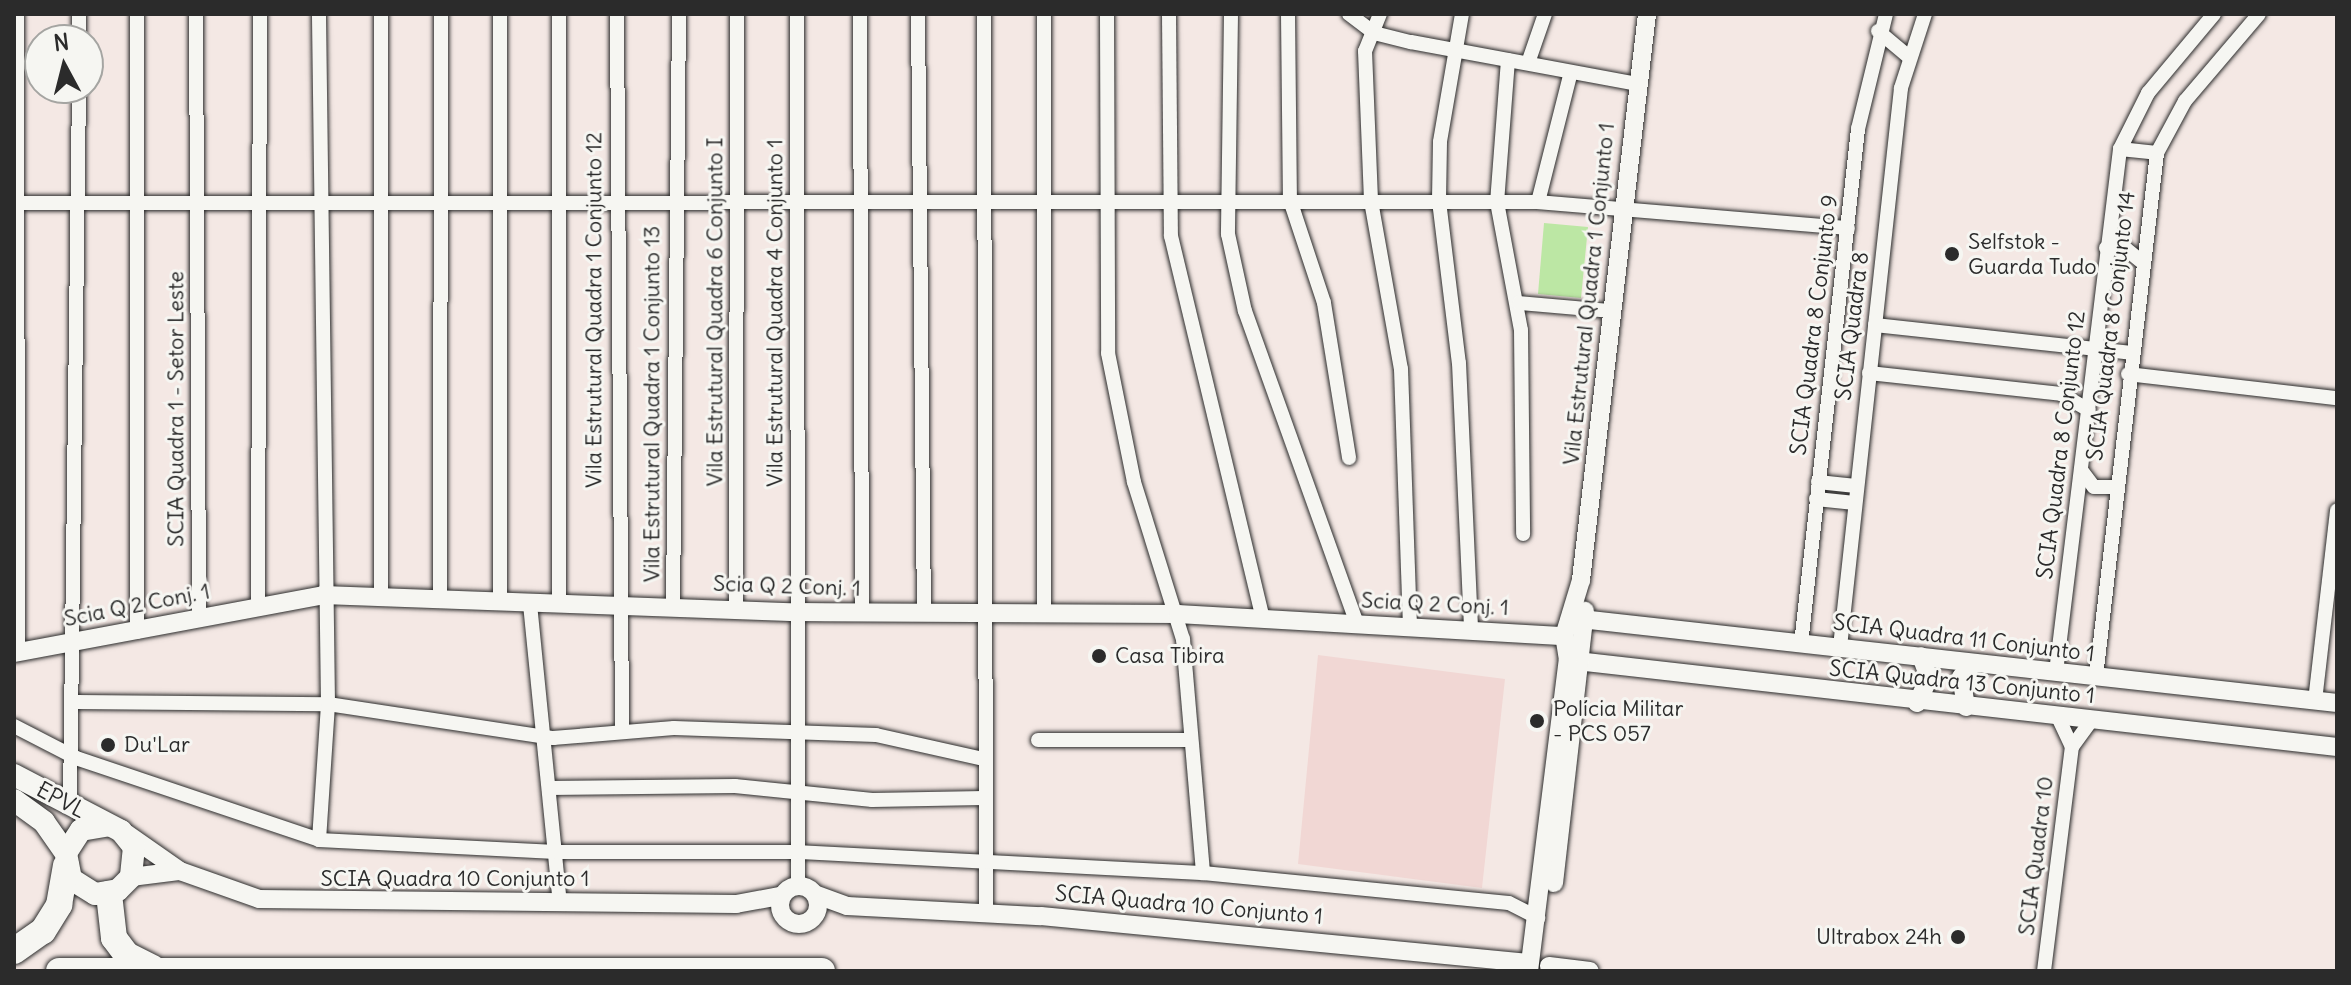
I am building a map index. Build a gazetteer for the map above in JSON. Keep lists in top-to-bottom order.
{
  "streets": {
    "main road": ["EPVL"],
    "street": [
      "Vila Estrutural Quadra 1 Conjunto 1",
      "Vila Estrutural Quadra 1 Conjunto 12",
      "Vila Estrutural Quadra 6 Conjunto I",
      "Vila Estrutural Quadra 4 Conjunto 1",
      "SCIA Quadra 8 Conjunto 9",
      "SCIA Quadra 8",
      "SCIA Quadra 8 Conjunto 14",
      "Vila Estrutural Quadra 1 Conjunto 13",
      "SCIA Quadra 1 - Setor Leste",
      "SCIA Quadra 8 Conjunto 12",
      "Scia Q 2 Conj. 1",
      "SCIA Quadra 11 Conjunto 1",
      "SCIA Quadra 13 Conjunto 1",
      "SCIA Quadra 10",
      "SCIA Quadra 10 Conjunto 1"
    ]
  },
  "crossings": [
    ["Vila Estrutural Quadra 1 Conjunto 1", "Scia Q 2 Conj. 1"],
    ["Vila Estrutural Quadra 1 Conjunto 1", "SCIA Quadra 11 Conjunto 1"],
    ["Vila Estrutural Quadra 1 Conjunto 12", "Scia Q 2 Conj. 1"],
    ["Vila Estrutural Quadra 6 Conjunto I", "Scia Q 2 Conj. 1"],
    ["Vila Estrutural Quadra 4 Conjunto 1", "Scia Q 2 Conj. 1"],
    ["Vila Estrutural Quadra 4 Conjunto 1", "SCIA Quadra 10 Conjunto 1"],
    ["SCIA Quadra 8 Conjunto 9", "SCIA Quadra 11 Conjunto 1"],
    ["SCIA Quadra 8", "SCIA Quadra 11 Conjunto 1"],
    ["SCIA Quadra 8 Conjunto 14", "SCIA Quadra 11 Conjunto 1"],
    ["Vila Estrutural Quadra 1 Conjunto 13", "Scia Q 2 Conj. 1"],
    ["SCIA Quadra 1 - Setor Leste", "Scia Q 2 Conj. 1"],
    ["SCIA Quadra 8 Conjunto 12", "SCIA Quadra 11 Conjunto 1"],
    ["Scia Q 2 Conj. 1", "SCIA Quadra 11 Conjunto 1"],
    ["SCIA Quadra 13 Conjunto 1", "SCIA Quadra 10"],
    ["EPVL", "SCIA Quadra 10 Conjunto 1"]
  ],
  "places": [
    "Selfstok - Guarda Tudo",
    "Casa Tibira",
    "Polícia Militar - PCS 057",
    "Du'Lar",
    "Ultrabox 24h"
  ],
  "north": "top"
}
